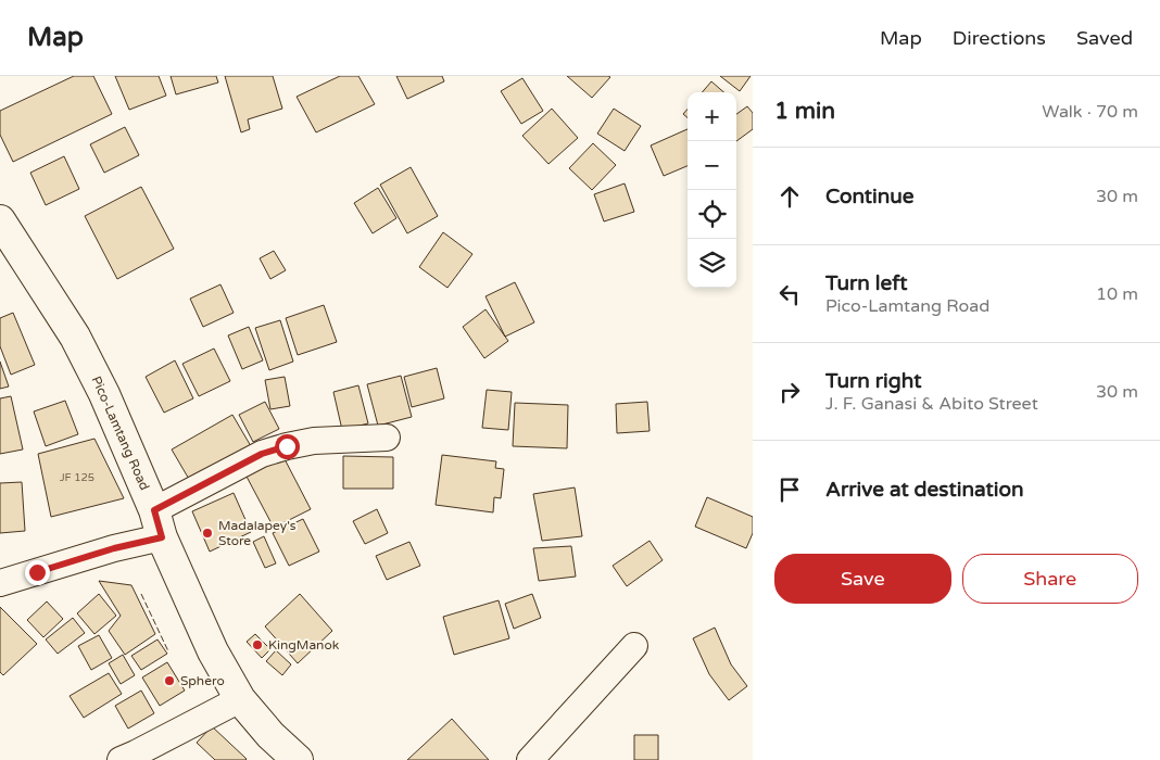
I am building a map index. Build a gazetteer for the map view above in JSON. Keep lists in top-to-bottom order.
{
  "streets": {
    "main road": ["Pico-Lamtang Road"]
  },
  "places": ["Madalapey's Store", "KingManok", "Sphero"],
  "house_numbers": ["JF 125"],
  "page": {
    "header": "Map",
    "nav": ["Map", "Directions", "Saved"],
    "heading": ["1 min", "Walk · 70 m"],
    "map_buttons": ["+", "−"],
    "list": [
      ["Continue", "30 m"],
      ["Turn left", "Pico-Lamtang Road", "10 m"],
      ["Turn right", "J. F. Ganasi & Abito Street", "30 m"],
      "Arrive at destination"
    ],
    "buttons": ["Save", "Share"]
  }
}
